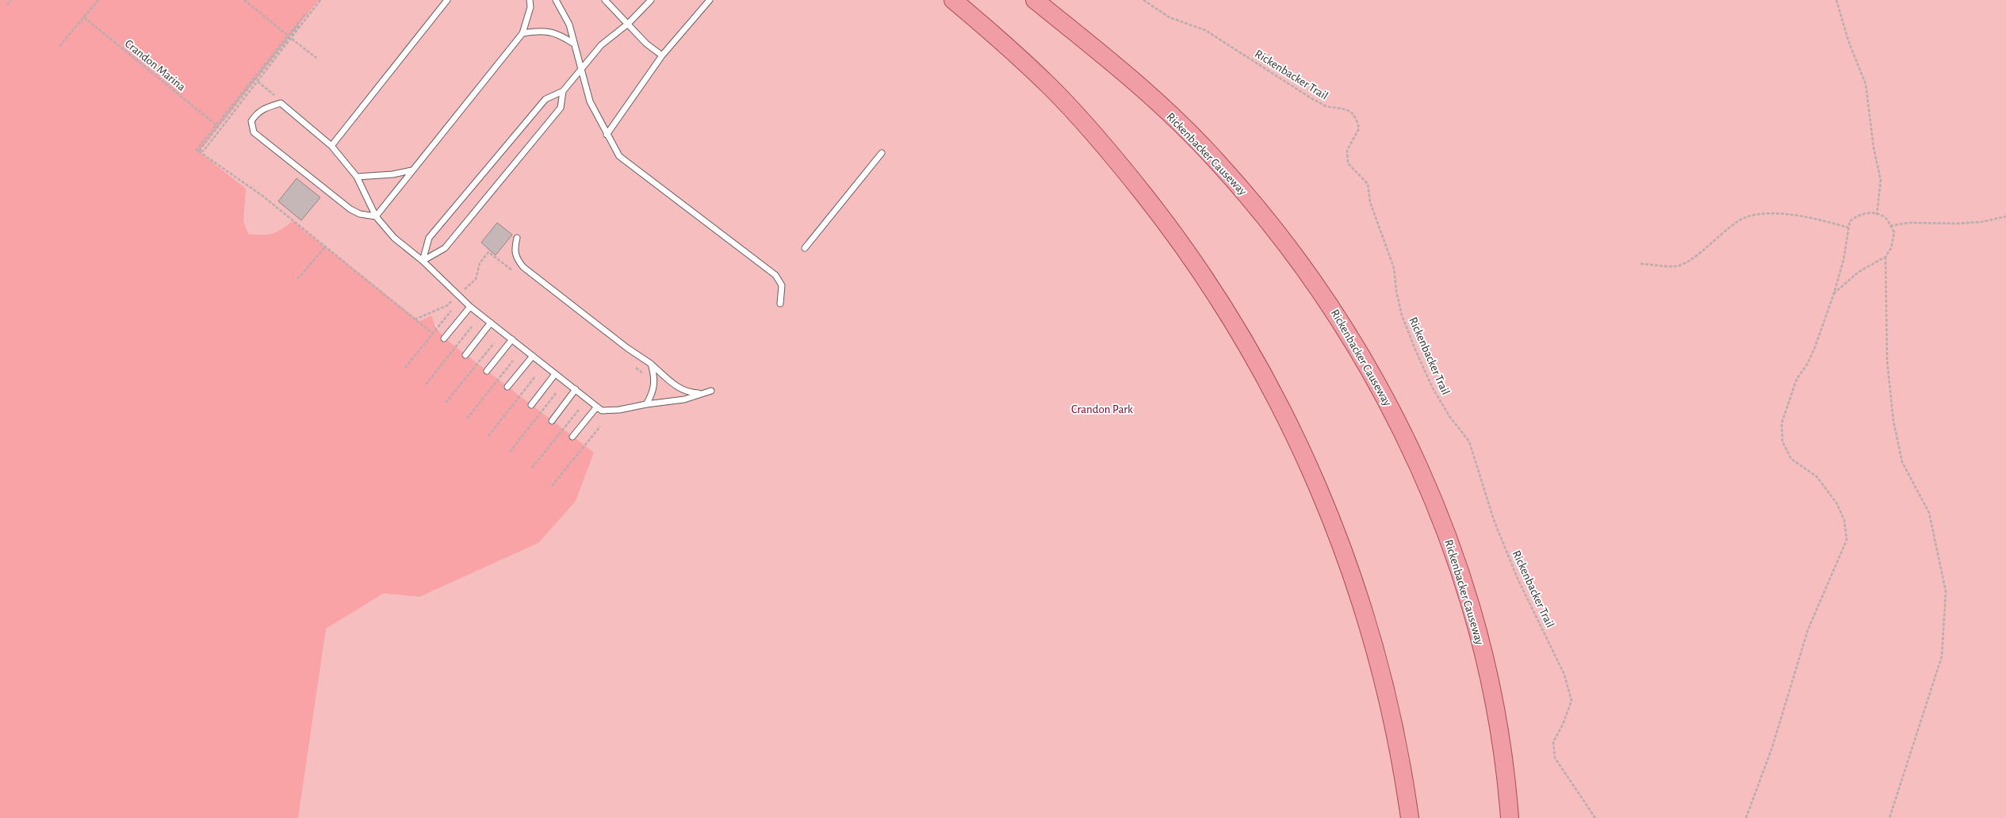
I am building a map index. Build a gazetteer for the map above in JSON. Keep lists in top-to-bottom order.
{
  "streets": {
    "main road": ["Rickenbacker Causeway"],
    "path": ["Crandon Marina", "Rickenbacker Trail"]
  },
  "parks": ["Crandon Park"]
}
